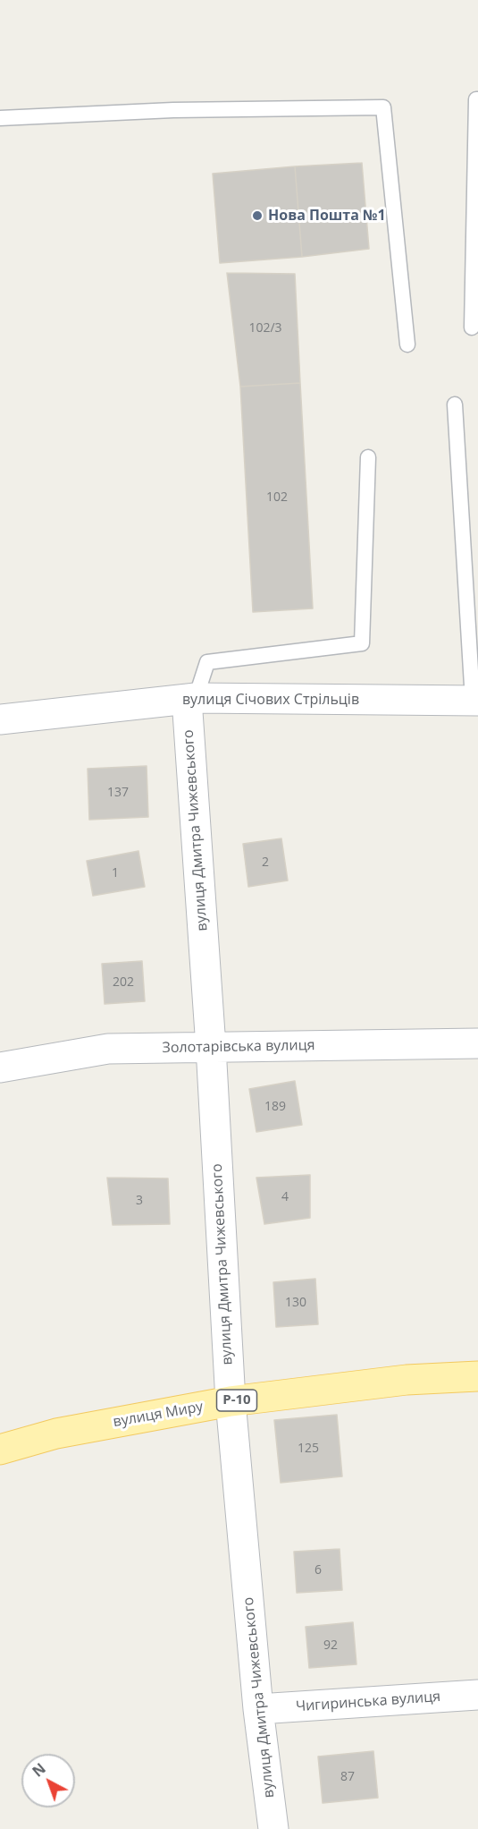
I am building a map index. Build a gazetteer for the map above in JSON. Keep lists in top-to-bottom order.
{
  "streets": {
    "main road": ["Р-10", "вулиця Миру"],
    "street": [
      "вулиця Січових Стрільців",
      "вулиця Дмитра Чижевського",
      "Золотарівська вулиця",
      "Чигиринська вулиця"
    ]
  },
  "crossings": [
    ["вулиця Січових Стрільців", "вулиця Дмитра Чижевського"],
    ["вулиця Дмитра Чижевського", "Золотарівська вулиця"],
    ["вулиця Дмитра Чижевського", "вулиця Миру"],
    ["вулиця Дмитра Чижевського", "Чигиринська вулиця"]
  ],
  "places": ["Нова Пошта №1"],
  "house_numbers": [
    "102/3",
    "102",
    "137",
    "2",
    "1",
    "202",
    "189",
    "4",
    "3",
    "130",
    "125",
    "6",
    "92",
    "87"
  ],
  "north": "top left"
}
